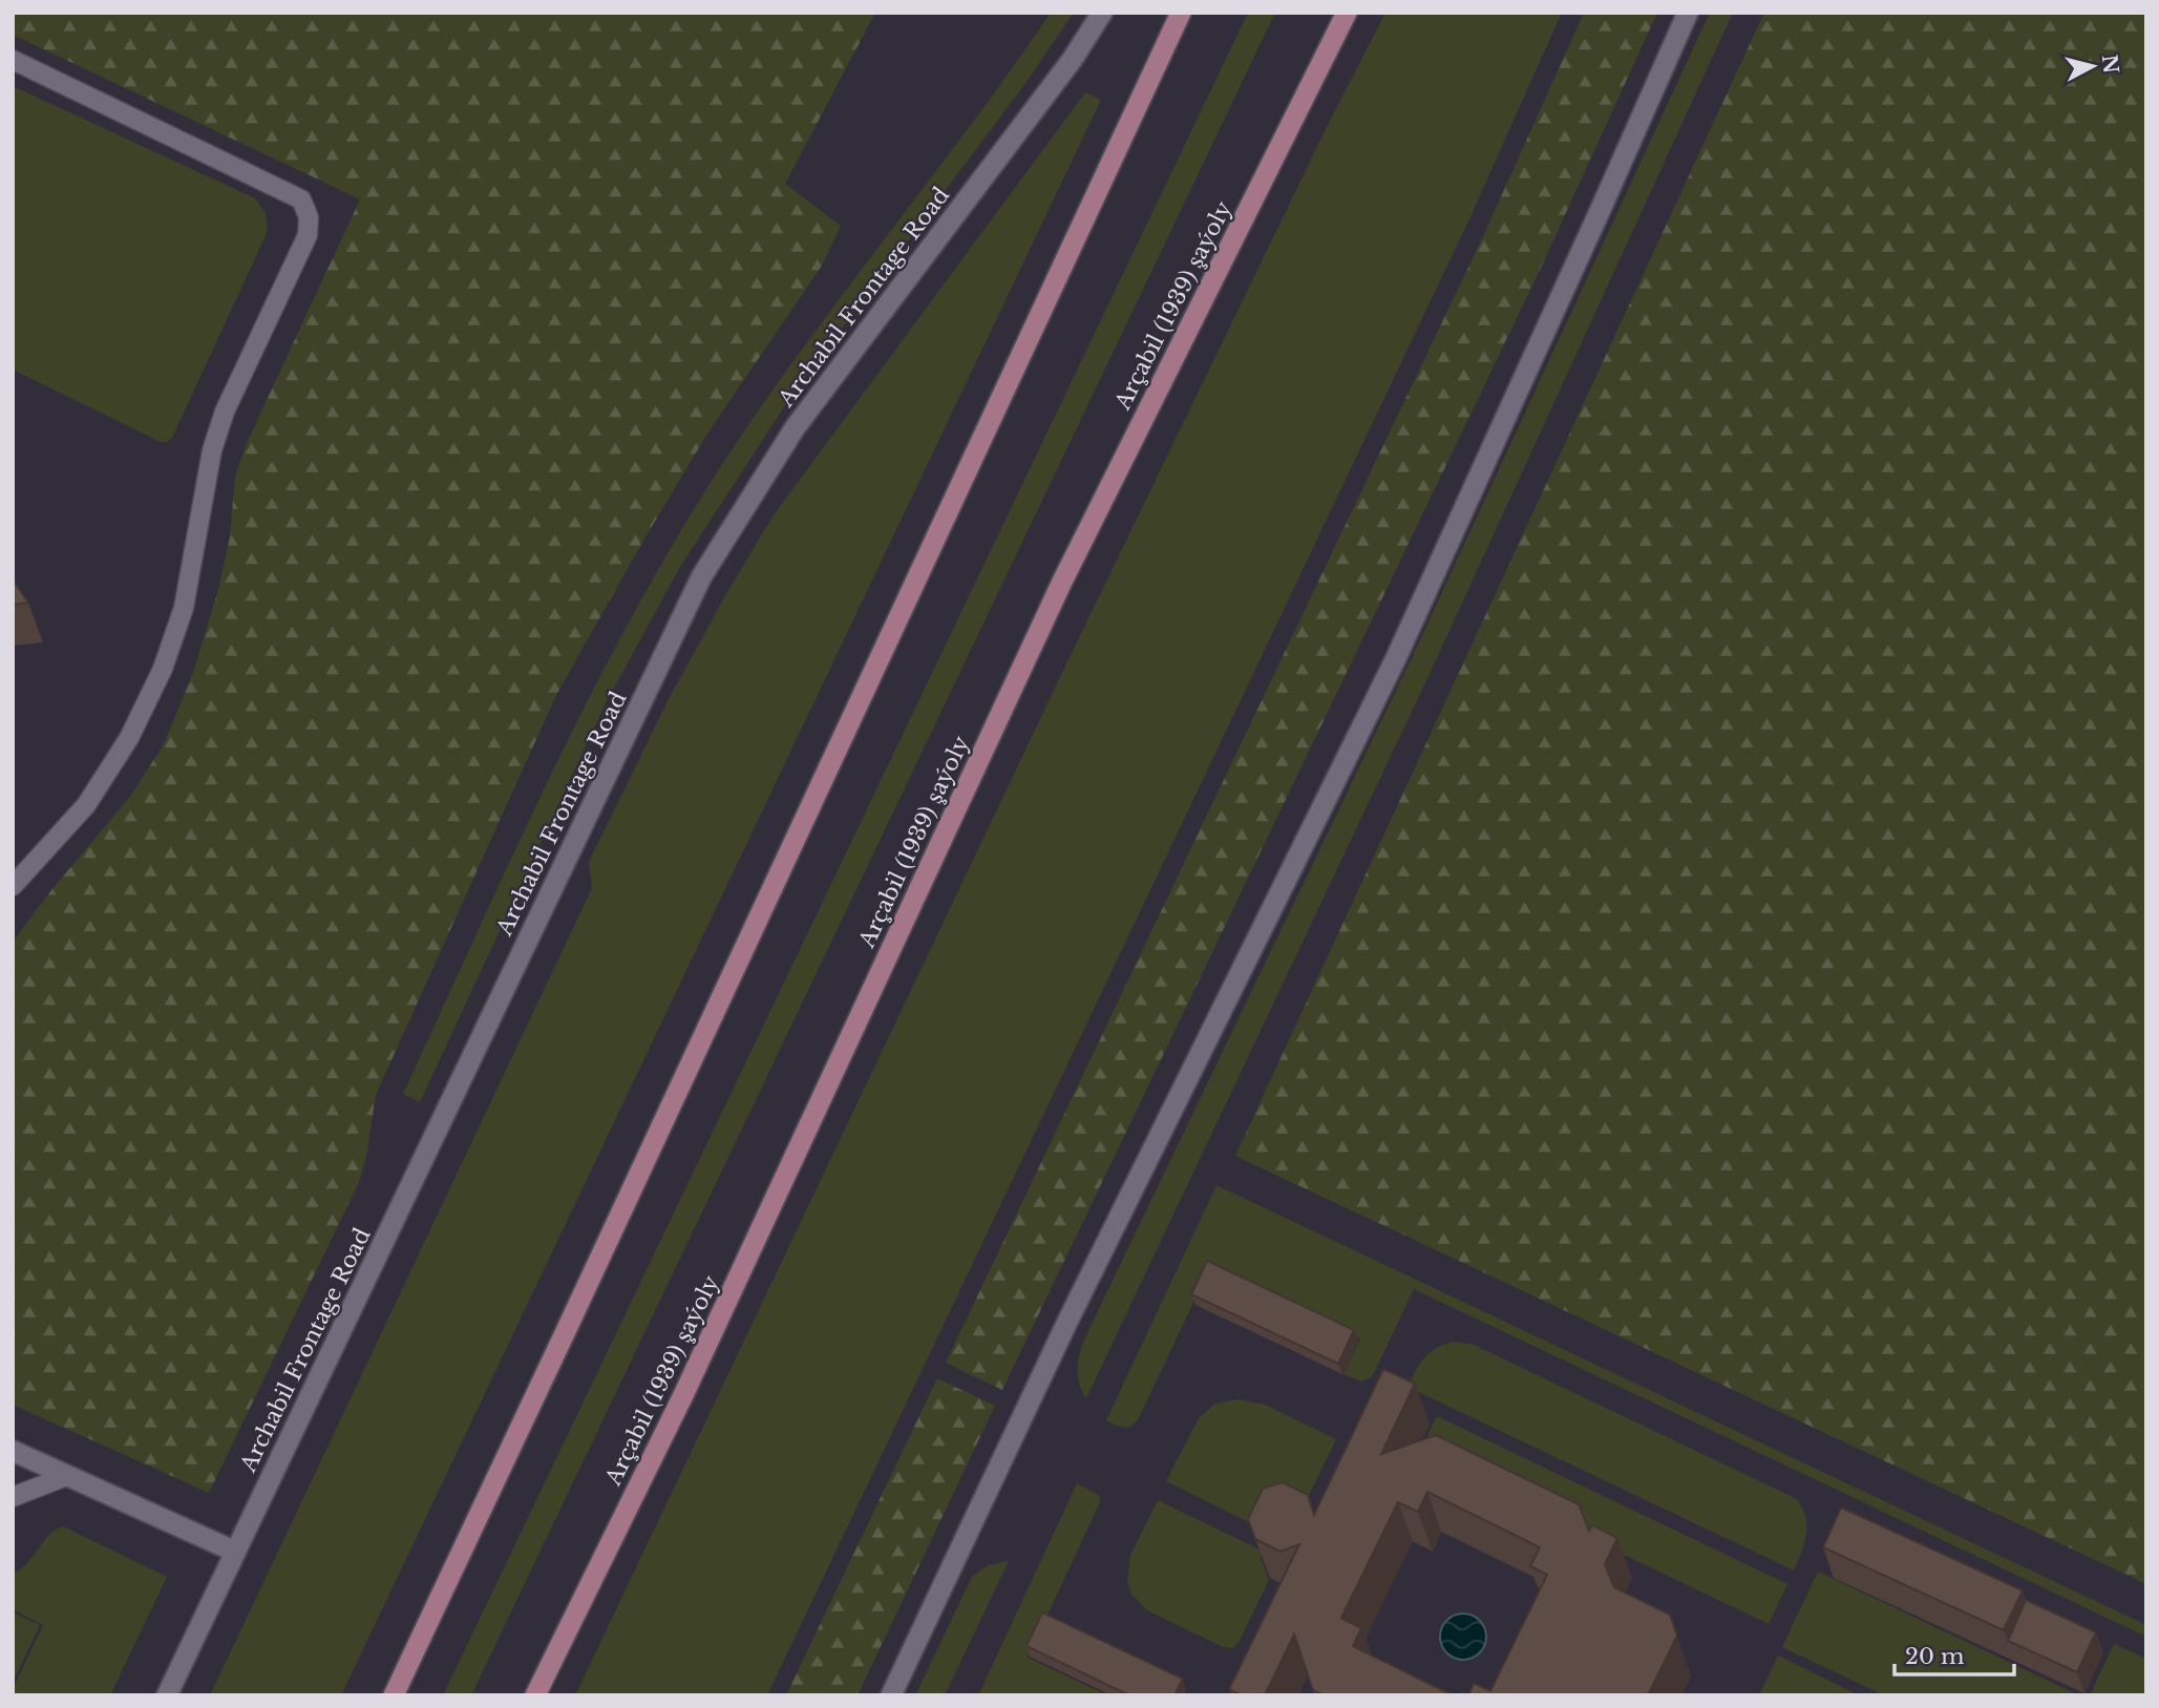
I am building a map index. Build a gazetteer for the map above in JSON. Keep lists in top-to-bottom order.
{
  "streets": {
    "main road": ["Arçabil (1939) şaýoly"],
    "street": ["Archabil Frontage Road"]
  },
  "scale_bar": "20 m",
  "north": "right"
}
